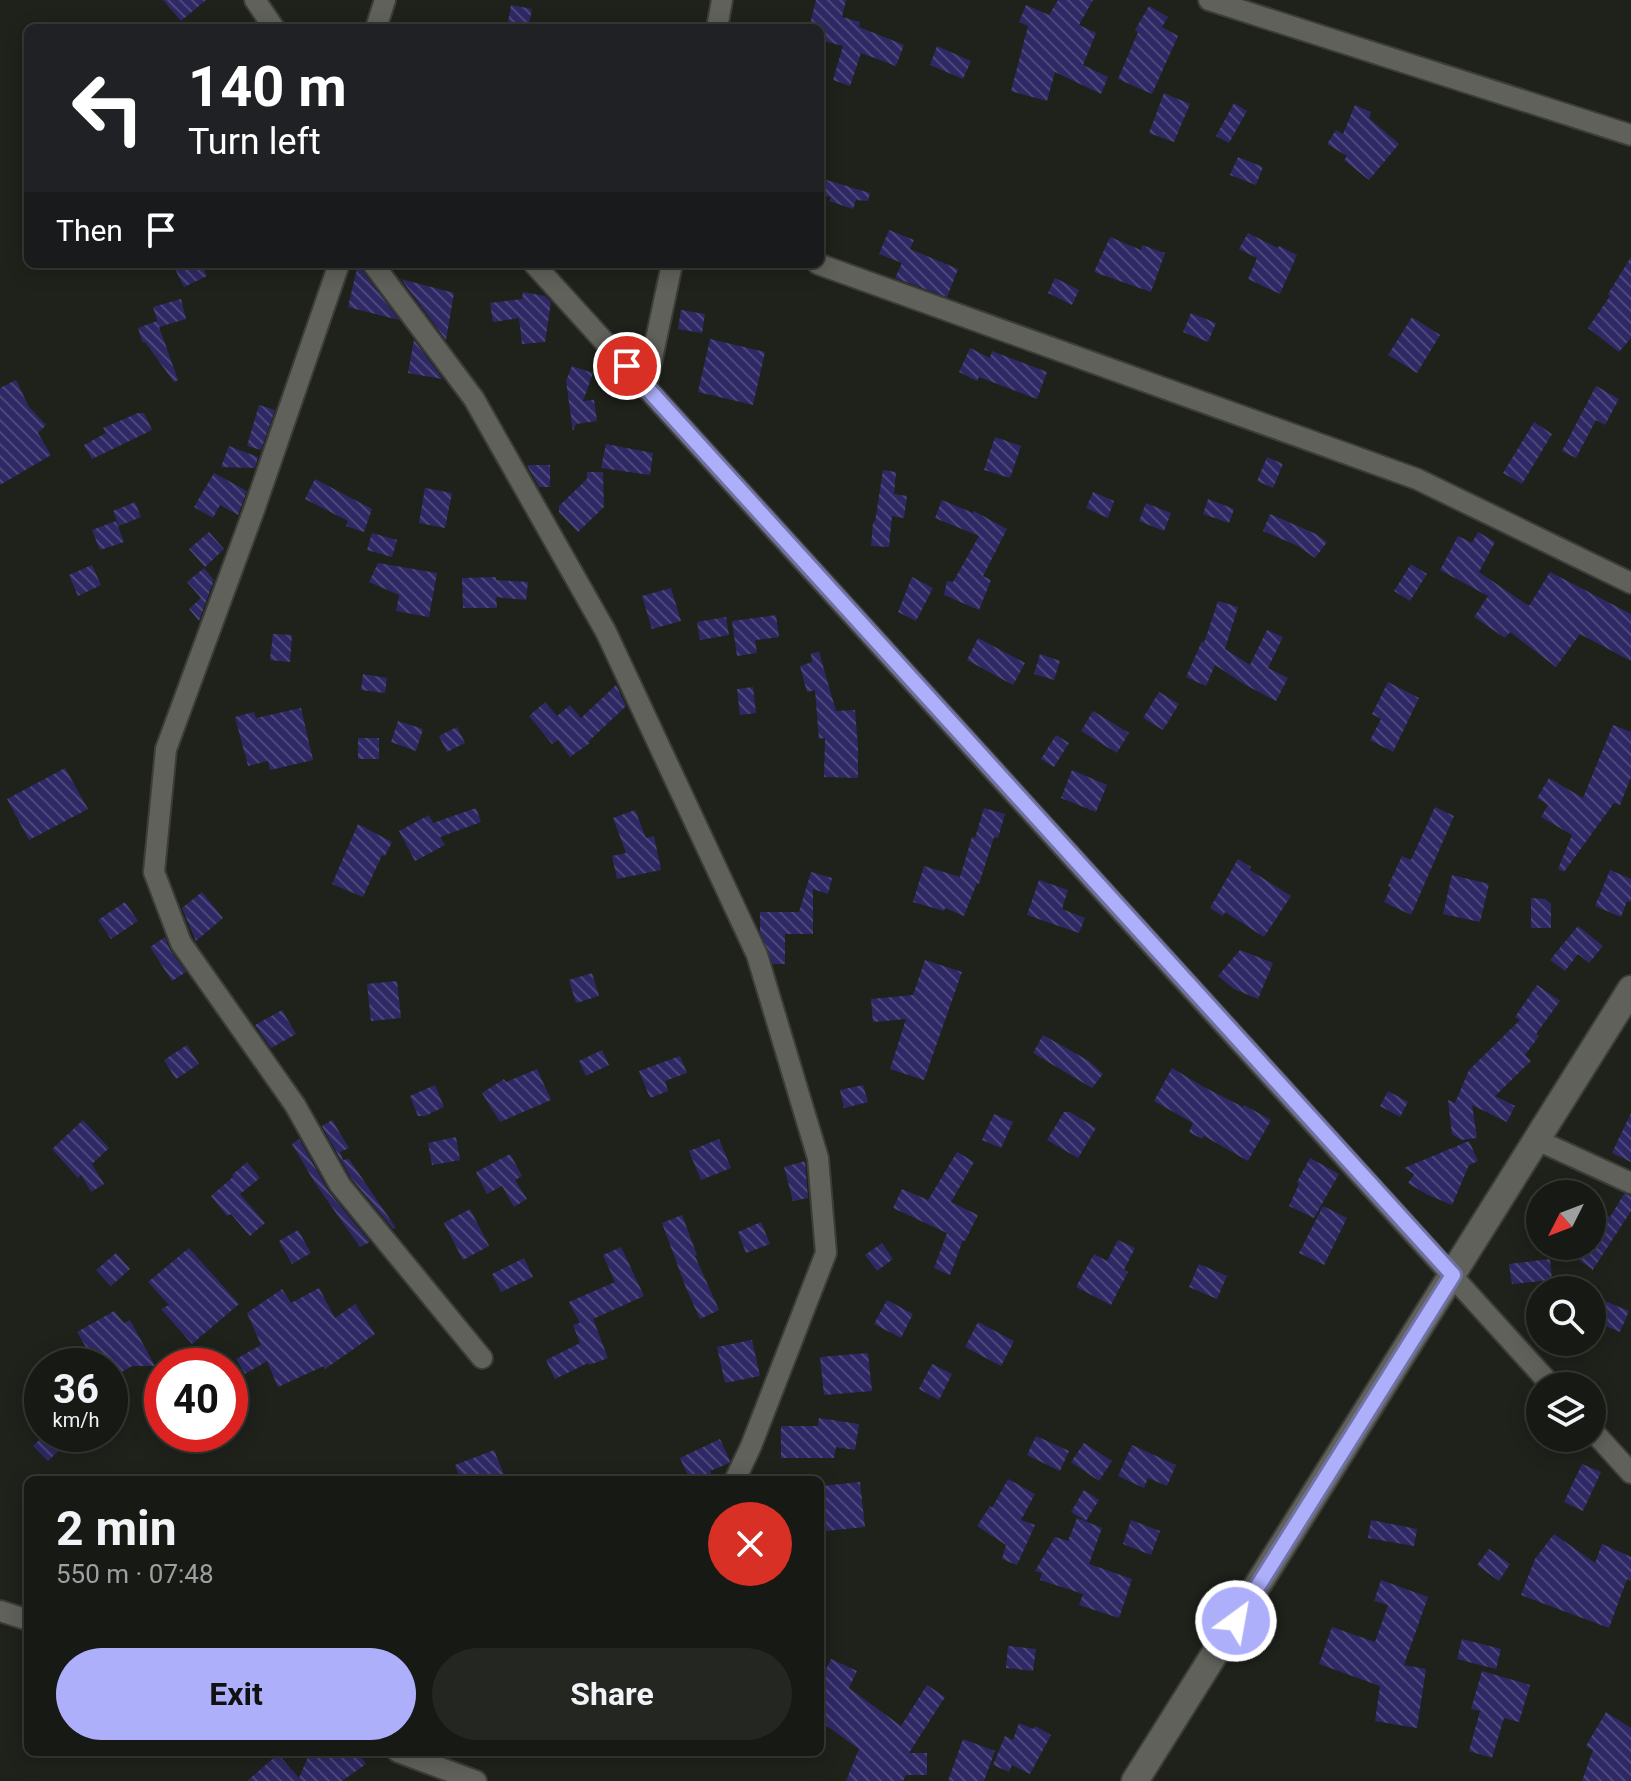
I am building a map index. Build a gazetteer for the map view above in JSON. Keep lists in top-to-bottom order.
{
  "north": "bottom left",
  "page": {
    "turn": ["140 m", "Turn left"],
    "then": "Then",
    "speed": "36 km/h",
    "limit": "40",
    "heading": ["2 min", "550 m · 07:48"],
    "buttons": ["Exit", "Share"]
  }
}
